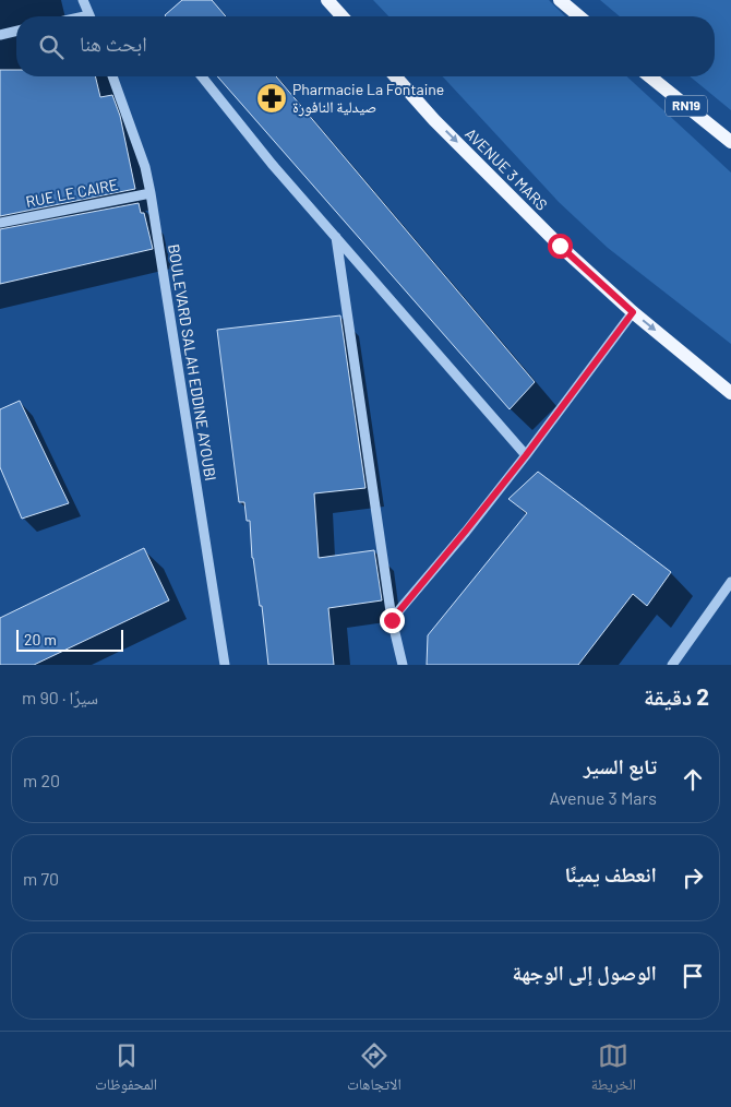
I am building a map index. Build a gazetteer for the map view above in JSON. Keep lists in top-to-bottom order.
{
  "streets": {
    "main road": ["RN19", "AVENUE 3 MARS"],
    "street": ["RUE LE CAIRE", "BOULEVARD SALAH EDDINE AYOUBI"]
  },
  "crossings": [
    ["RUE LE CAIRE", "BOULEVARD SALAH EDDINE AYOUBI"]
  ],
  "one_way": ["AVENUE 3 MARS"],
  "places": {
    "pharmacy": ["Pharmacie La Fontaine صيدلية النافورة"]
  },
  "scale_bar": "20 m",
  "page": {
    "search": "ابحث هنا",
    "scale": "20 m",
    "heading": ["2 دقيقة", "سيرًا · 90 m"],
    "list": [
      ["تابع السير", "Avenue 3 Mars", "20 m"],
      ["انعطف يمينًا", "70 m"],
      "الوصول إلى الوجهة"
    ],
    "nav": ["الخريطة", "الاتجاهات", "المحفوظات"]
  }
}
